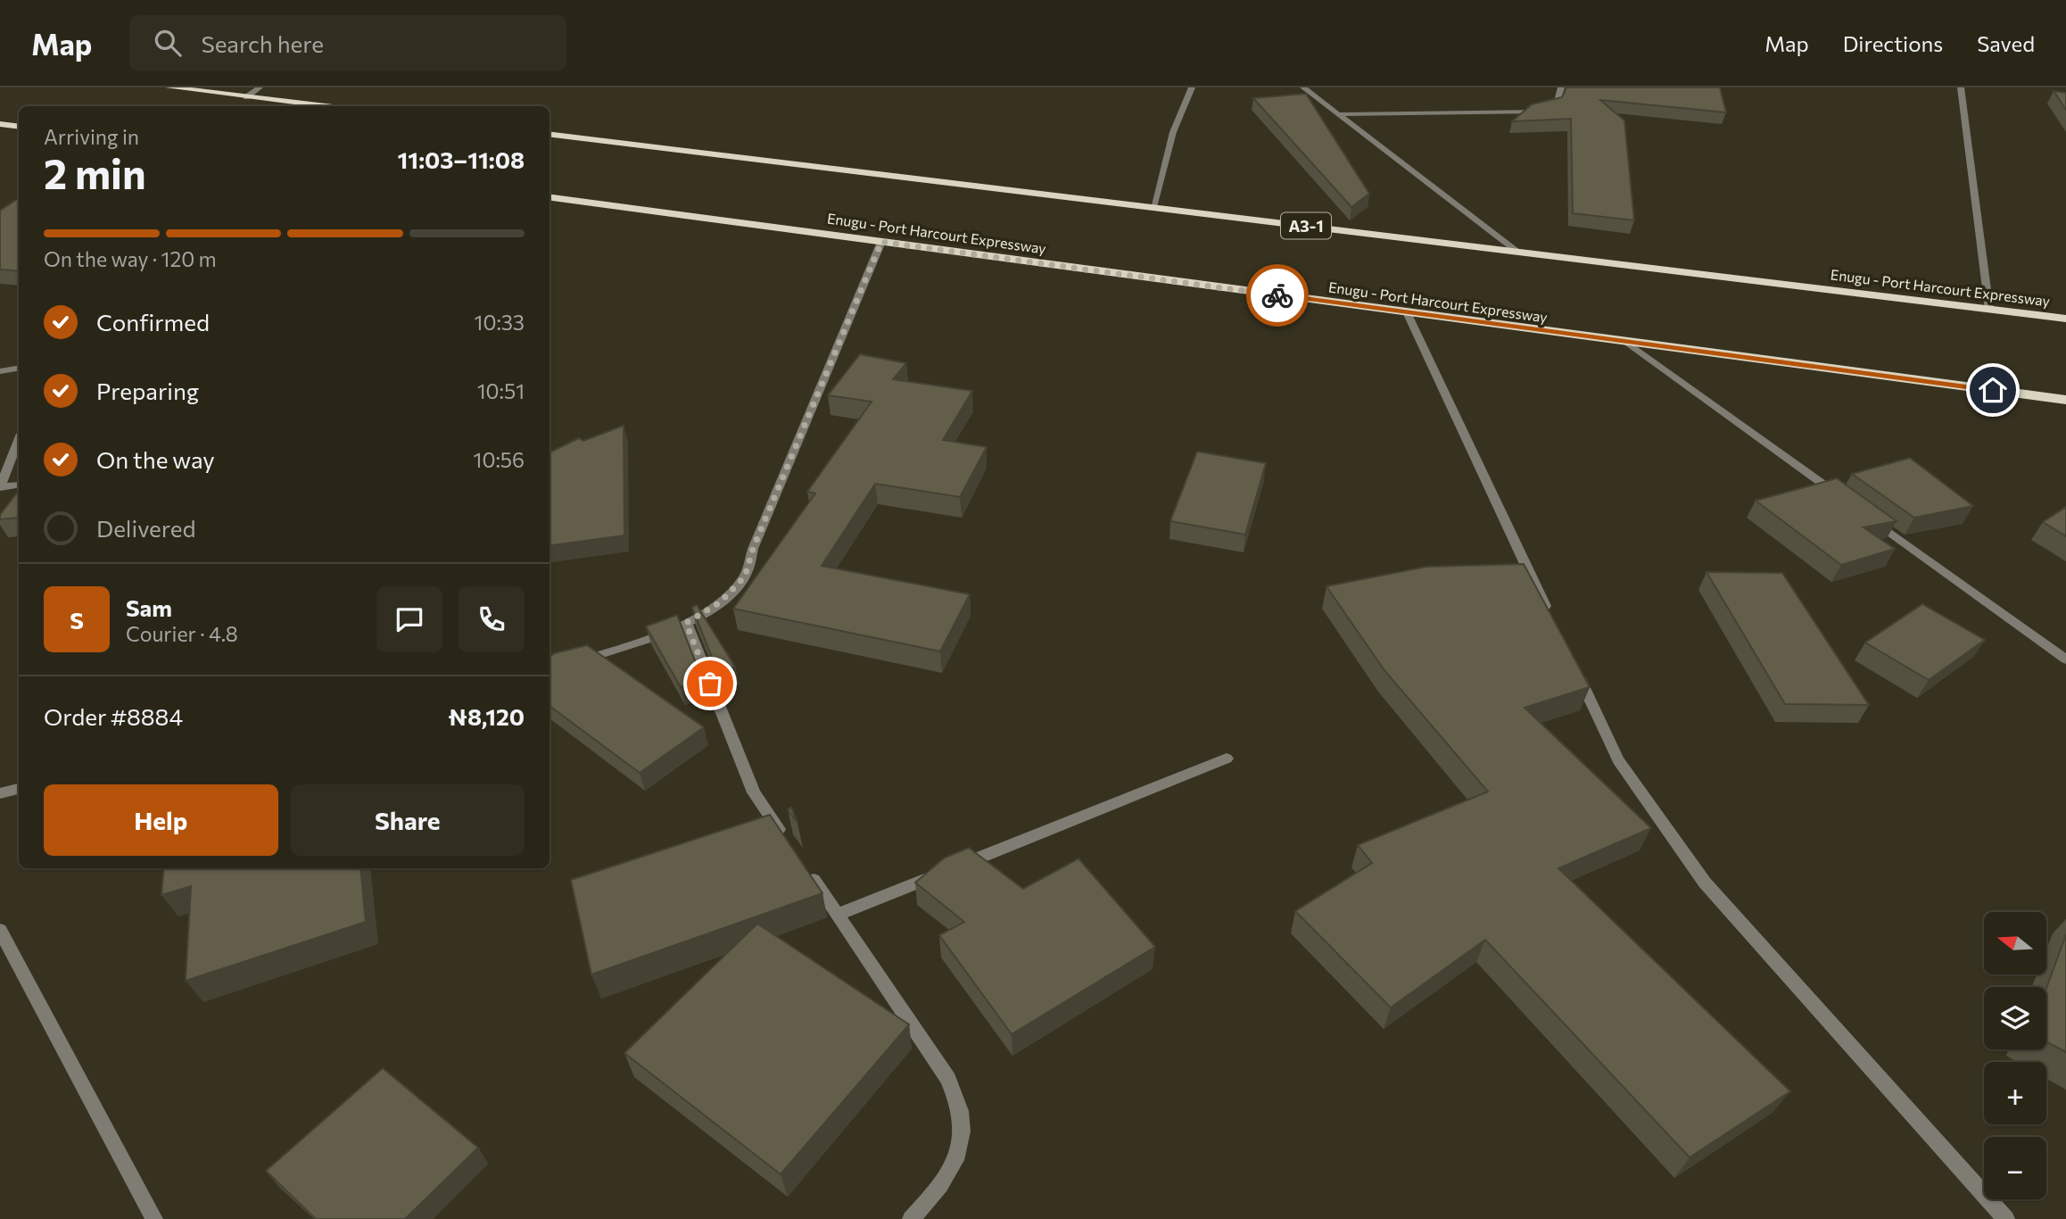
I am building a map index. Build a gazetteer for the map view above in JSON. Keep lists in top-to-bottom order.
{
  "streets": {
    "highway": ["A3-1", "Enugu - Port Harcourt Expressway"]
  },
  "north": "left",
  "page": {
    "header": "Map",
    "search": "Search here",
    "nav": ["Map", "Directions", "Saved"],
    "heading": ["2 min", "Arriving in", "11:03–11:08"],
    "panel": [
      "Sam",
      "Courier · 4.8",
      "Order #8884",
      "₦8,120"
    ],
    "bar": "On the way · 120 m",
    "list": [
      ["Confirmed", "10:33"],
      ["Preparing", "10:51"],
      ["On the way", "10:56"],
      "Delivered"
    ],
    "round": "S",
    "buttons": ["Help", "Share"],
    "map_buttons": ["+", "−"]
  }
}
